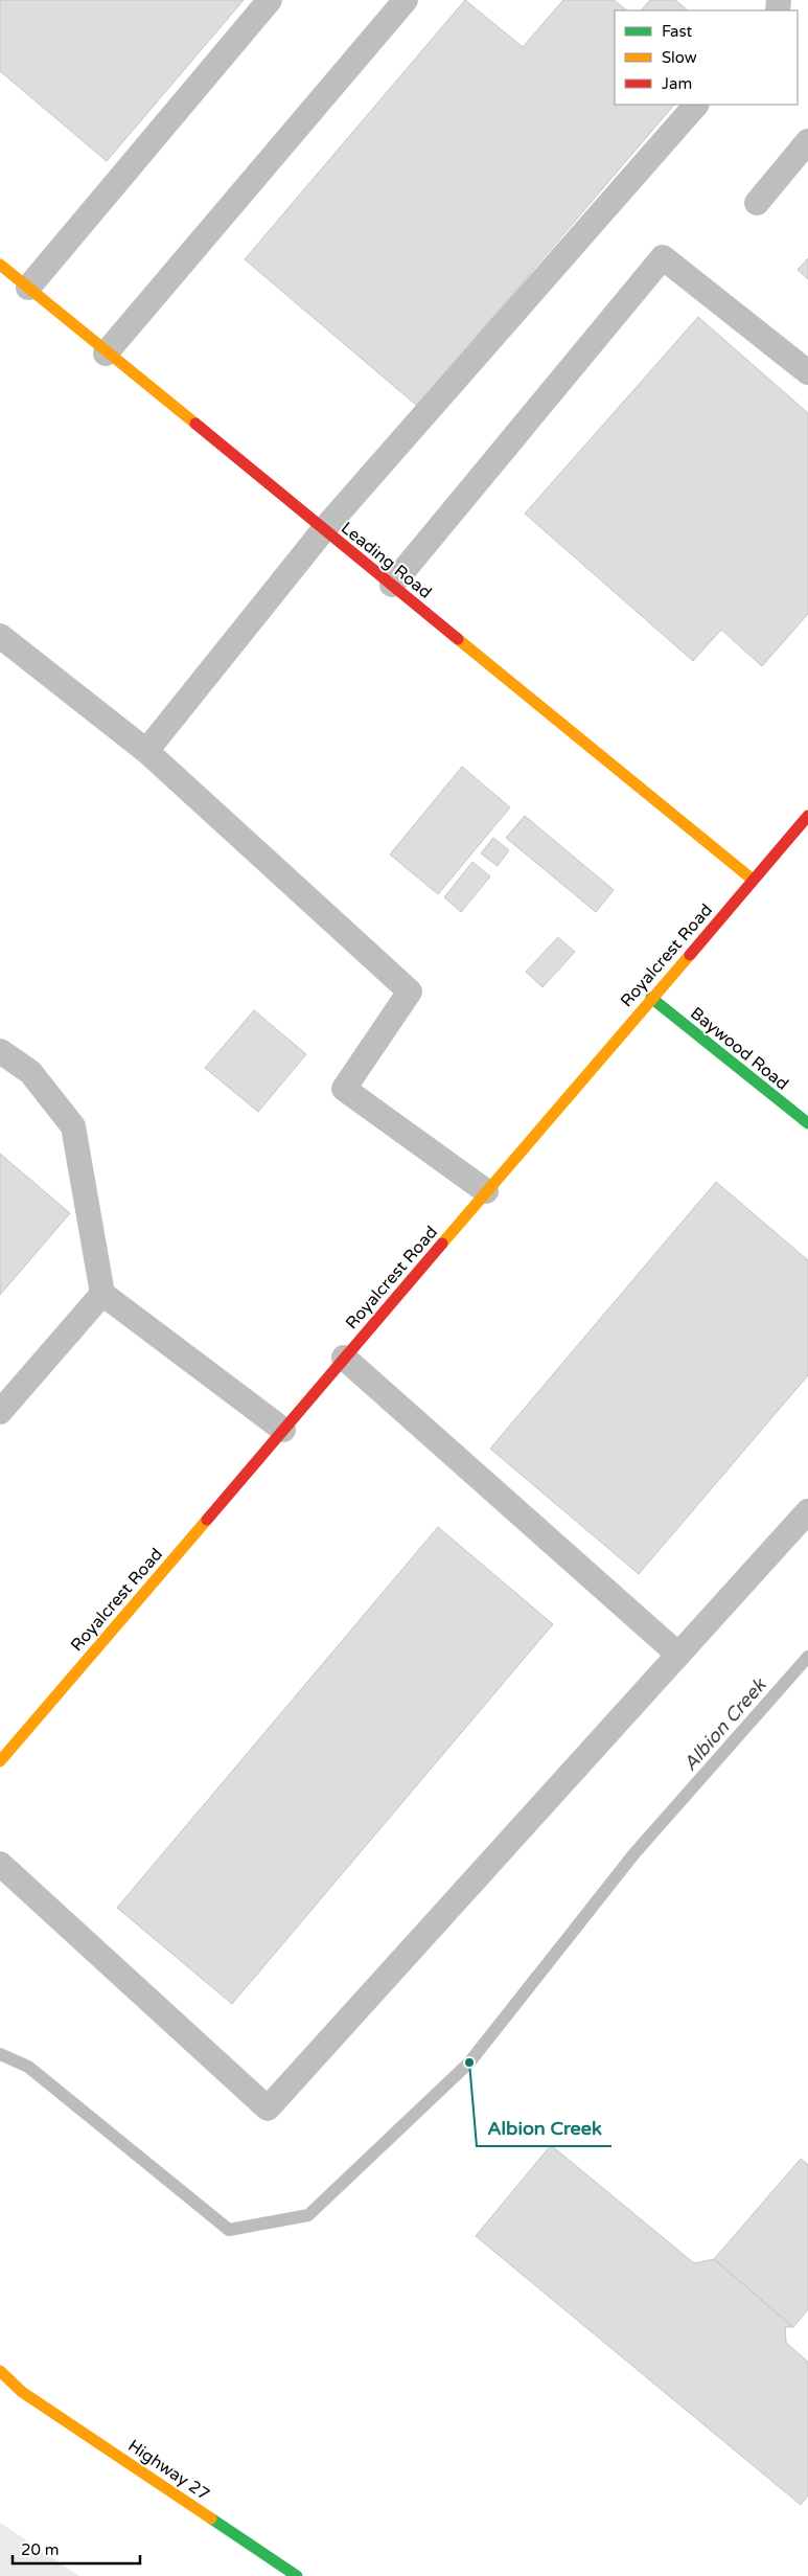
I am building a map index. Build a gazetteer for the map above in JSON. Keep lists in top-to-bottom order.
{
  "streets": {
    "street": [
      "Leading Road",
      "Royalcrest Road",
      "Baywood Road",
      "Highway 27"
    ]
  },
  "crossings": [
    ["Leading Road", "Royalcrest Road"],
    ["Royalcrest Road", "Baywood Road"]
  ],
  "water": ["Albion Creek"],
  "places": ["Albion Creek"],
  "legend": ["Fast", "Slow", "Jam"],
  "scale_bar": "20 m"
}
